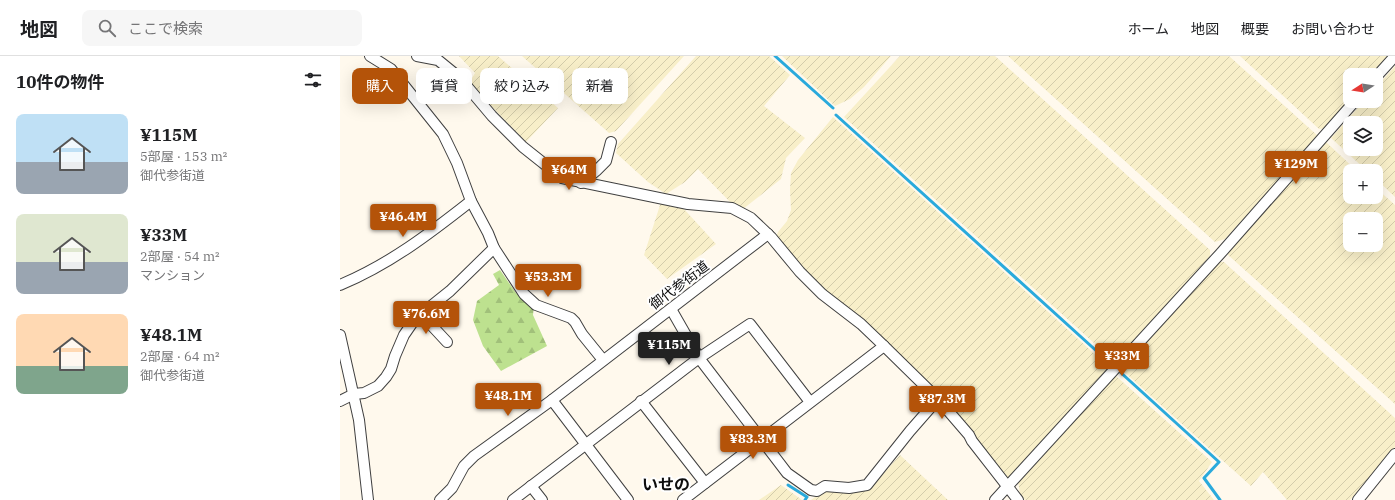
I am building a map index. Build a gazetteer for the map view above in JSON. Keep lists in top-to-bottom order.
{
  "streets": {
    "street": ["御代参街道"]
  },
  "districts": ["いせの"],
  "north": "left",
  "page": {
    "header": "地図",
    "search": "ここで検索",
    "nav": [
      "ホーム",
      "地図",
      "概要",
      "お問い合わせ"
    ],
    "heading": "10件の物件",
    "map_buttons": ["+", "−"],
    "chip": [
      "購入",
      "賃貸",
      "絞り込み",
      "新着"
    ],
    "list": [
      {
        "name": "¥115M",
        "note": "5部屋 · 153 m² · 御代参街道"
      },
      {
        "name": "¥33M",
        "note": "2部屋 · 54 m² · マンション"
      },
      {
        "name": "¥48.1M",
        "note": "2部屋 · 64 m² · 御代参街道"
      }
    ],
    "price": [
      "¥129M",
      "¥64M",
      "¥46.4M",
      "¥53.3M",
      "¥76.6M",
      "¥115M",
      "¥33M",
      "¥48.1M",
      "¥87.3M",
      "¥83.3M"
    ]
  }
}
